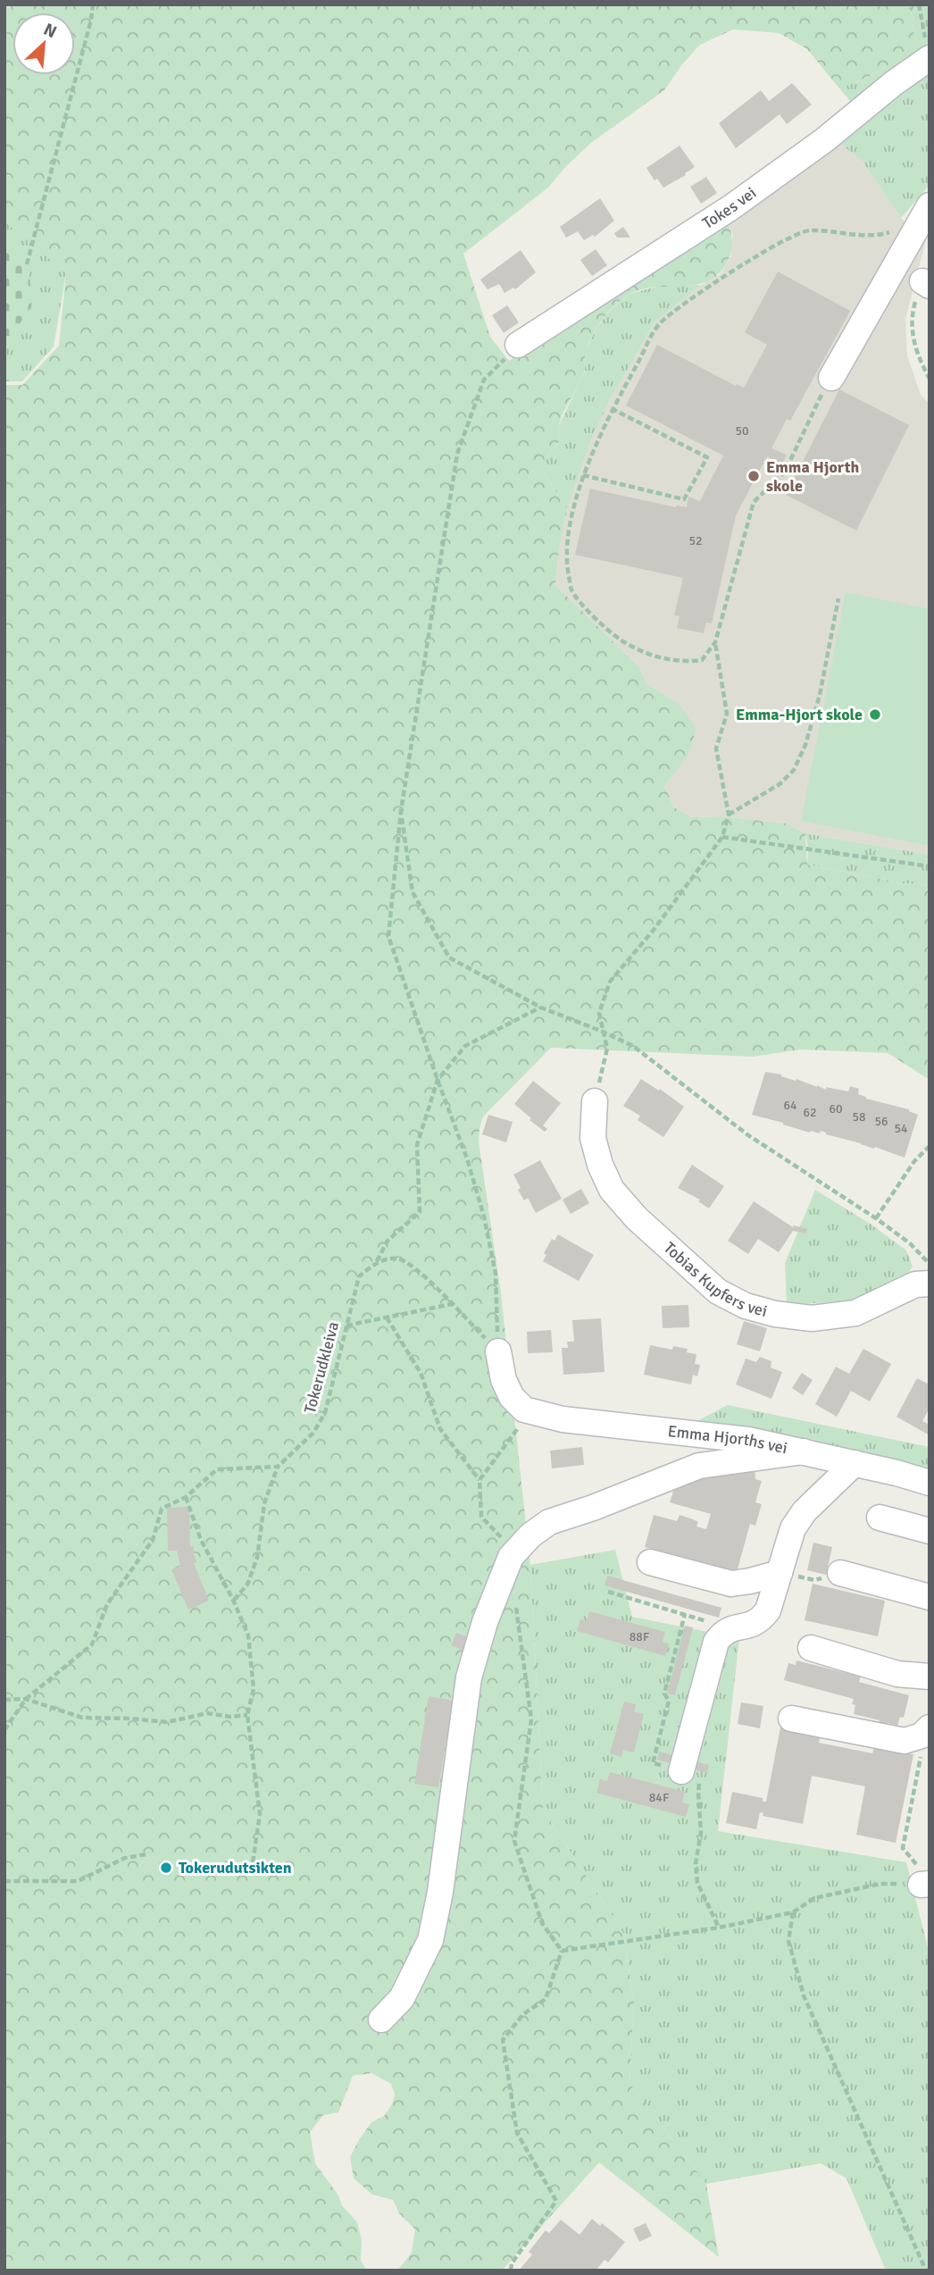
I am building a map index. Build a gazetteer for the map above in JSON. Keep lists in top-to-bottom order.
{
  "streets": {
    "street": ["Tokes vei", "Tobias Kupfers vei", "Emma Hjorths vei"],
    "path": ["Tokerudkleiva"]
  },
  "places": ["Emma Hjorth skole", "Emma-Hjort skole", "Tokerudutsikten"],
  "house_numbers": [
    "50",
    "52",
    "64",
    "60",
    "62",
    "58",
    "56",
    "54",
    "88F",
    "84F"
  ],
  "north": "top right"
}
